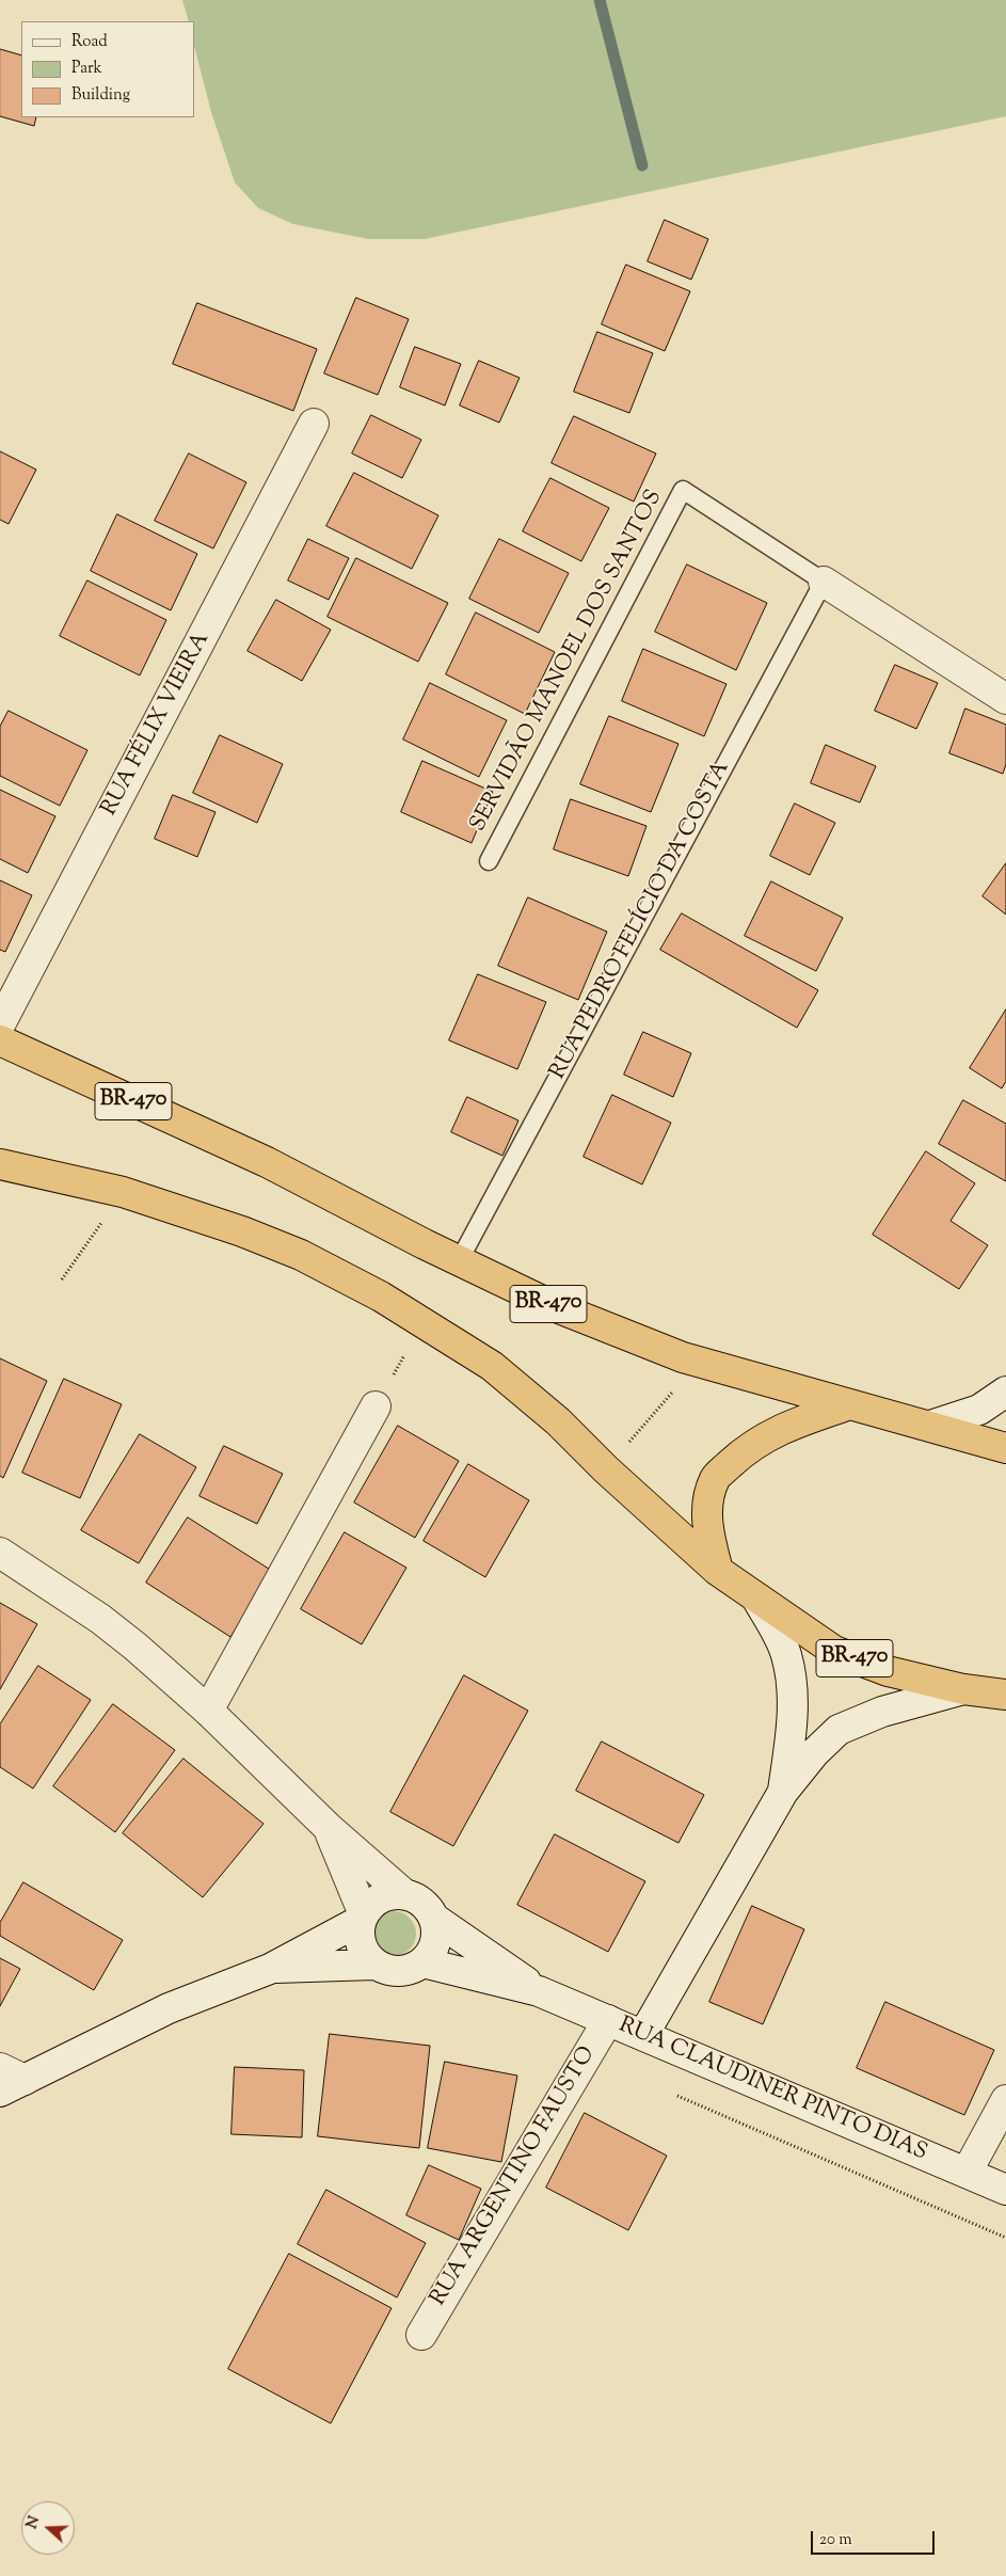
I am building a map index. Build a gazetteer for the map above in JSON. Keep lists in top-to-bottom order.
{
  "streets": {
    "highway": ["BR-470"],
    "street": ["RUA FÉLIX VIEIRA", "RUA CLAUDINER PINTO DIAS", "RUA ARGENTINO FAUSTO"],
    "lane": ["SERVIDÃO MANOEL DOS SANTOS", "RUA PEDRO FELÍCIO DA COSTA"]
  },
  "crossings": [
    ["SERVIDÃO MANOEL DOS SANTOS", "RUA PEDRO FELÍCIO DA COSTA"],
    ["RUA PEDRO FELÍCIO DA COSTA", "BR-470"],
    ["RUA CLAUDINER PINTO DIAS", "RUA ARGENTINO FAUSTO"]
  ],
  "legend": ["Road", "Park", "Building"],
  "scale_bar": "20 m",
  "north": "left"
}
